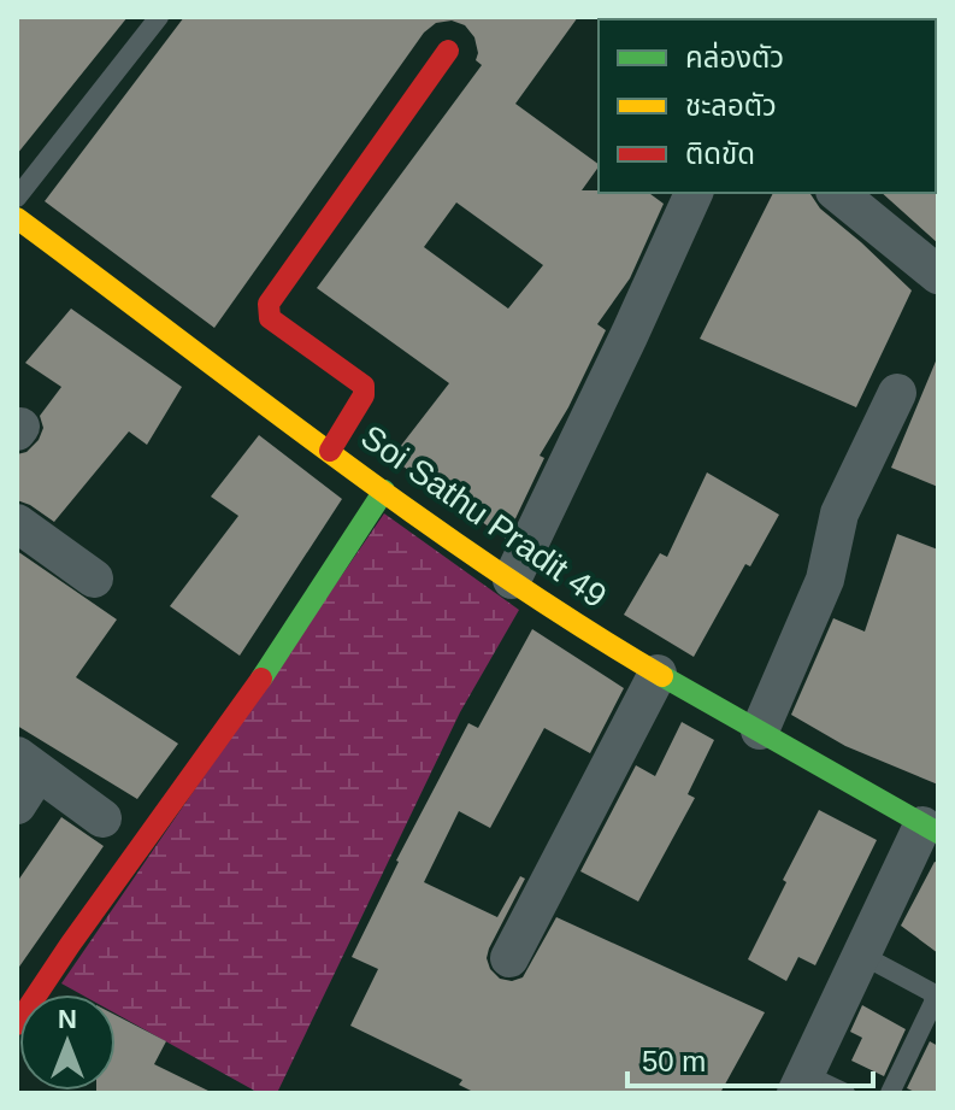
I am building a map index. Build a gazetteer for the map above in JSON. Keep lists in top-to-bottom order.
{
  "streets": {
    "street": ["Soi Sathu Pradit 49"]
  },
  "legend": ["คล่องตัว", "ชะลอตัว", "ติดขัด"],
  "scale_bar": "50 m",
  "north": "top"
}
